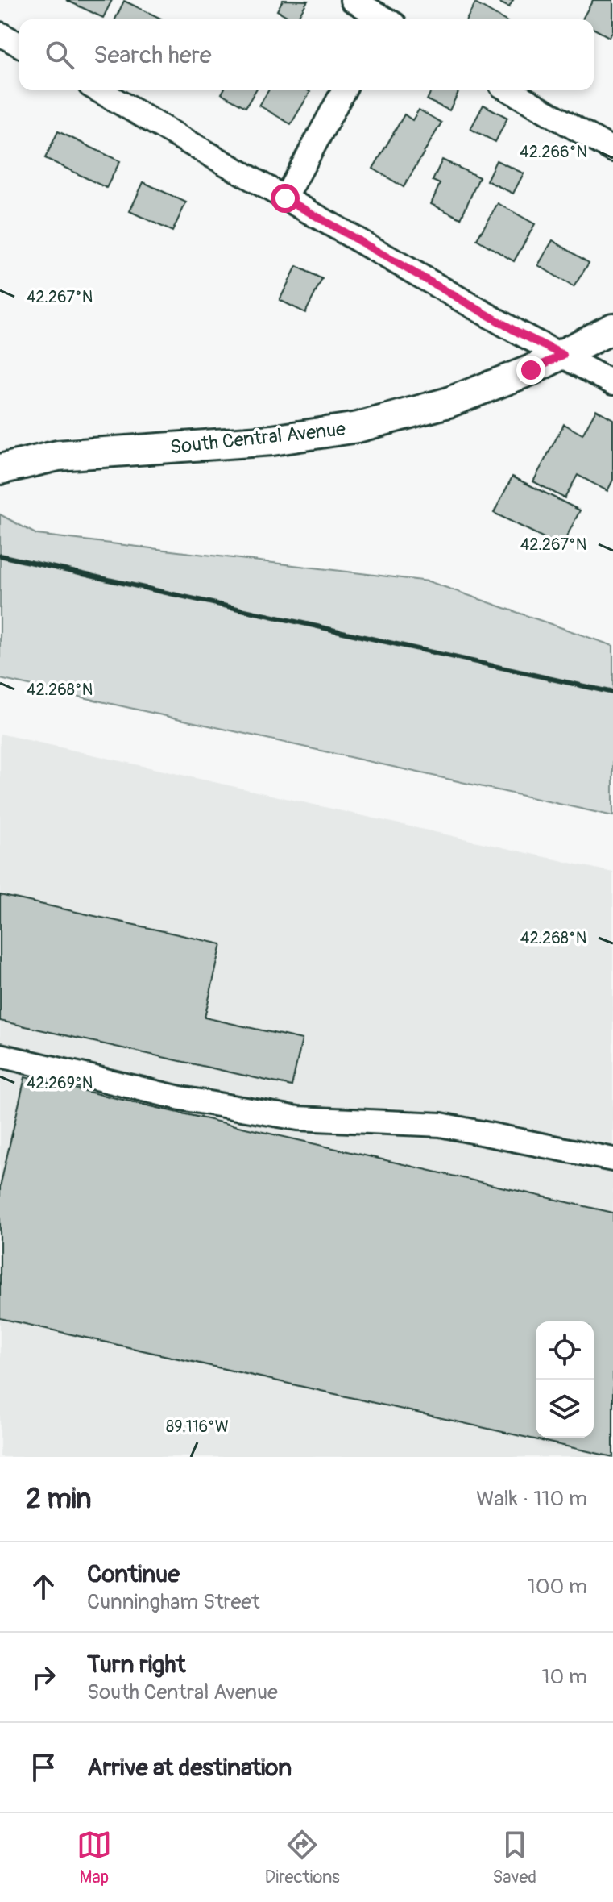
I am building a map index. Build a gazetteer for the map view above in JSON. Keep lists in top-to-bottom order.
{
  "streets": {
    "main road": ["South Central Avenue"]
  },
  "page": {
    "search": "Search here",
    "heading": ["2 min", "Walk · 110 m"],
    "list": [
      ["Continue", "Cunningham Street", "100 m"],
      ["Turn right", "South Central Avenue", "10 m"],
      "Arrive at destination"
    ],
    "nav": ["Map", "Directions", "Saved"]
  },
  "coordinates": [
    "42.266°N",
    "42.267°N",
    "42.268°N",
    "42.269°N",
    "89.116°W"
  ]
}
